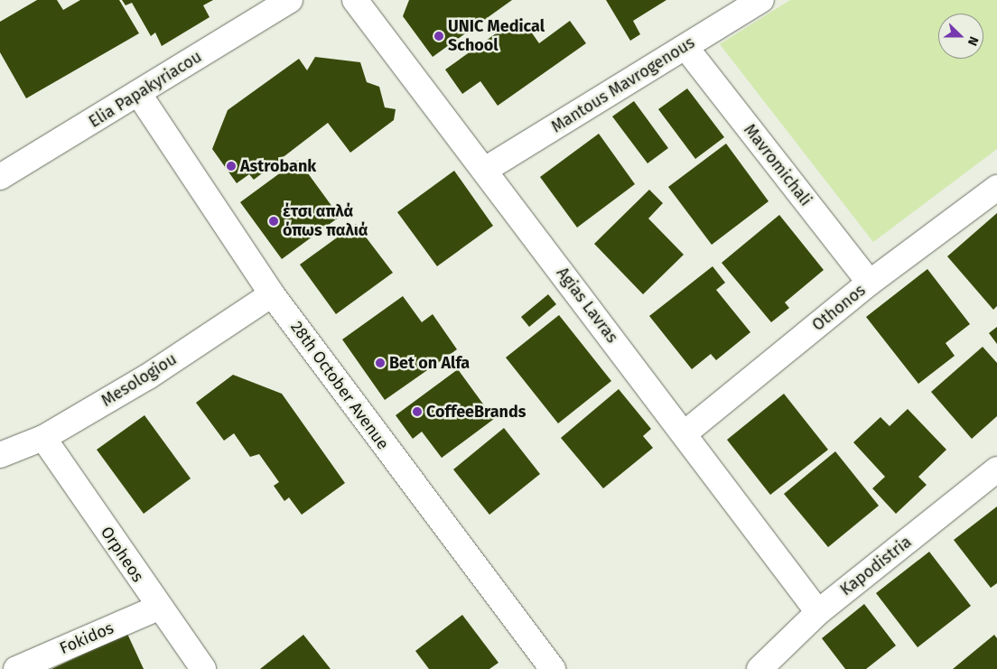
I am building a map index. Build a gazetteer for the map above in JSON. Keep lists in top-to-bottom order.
{
  "streets": {
    "street": [
      "Mantous Mavrogenous",
      "Elia Papakyriacou",
      "Mavromichali",
      "Agias Lavras",
      "Othonos",
      "Mesologiou",
      "28th October Avenue",
      "Orpheos",
      "Kapodistria",
      "Fokidos"
    ]
  },
  "crossings": [
    ["Mantous Mavrogenous", "Mavromichali"],
    ["Mantous Mavrogenous", "Agias Lavras"],
    ["Elia Papakyriacou", "28th October Avenue"],
    ["Mavromichali", "Othonos"],
    ["Agias Lavras", "Othonos"],
    ["Agias Lavras", "Kapodistria"],
    ["Mesologiou", "28th October Avenue"],
    ["Mesologiou", "Orpheos"],
    ["Orpheos", "Fokidos"]
  ],
  "places": [
    "UNIC Medical School",
    "Astrobank",
    "έτσι απλά όπωs παλιά",
    "Bet on Alfa",
    "CoffeeBrands"
  ],
  "north": "right"
}
